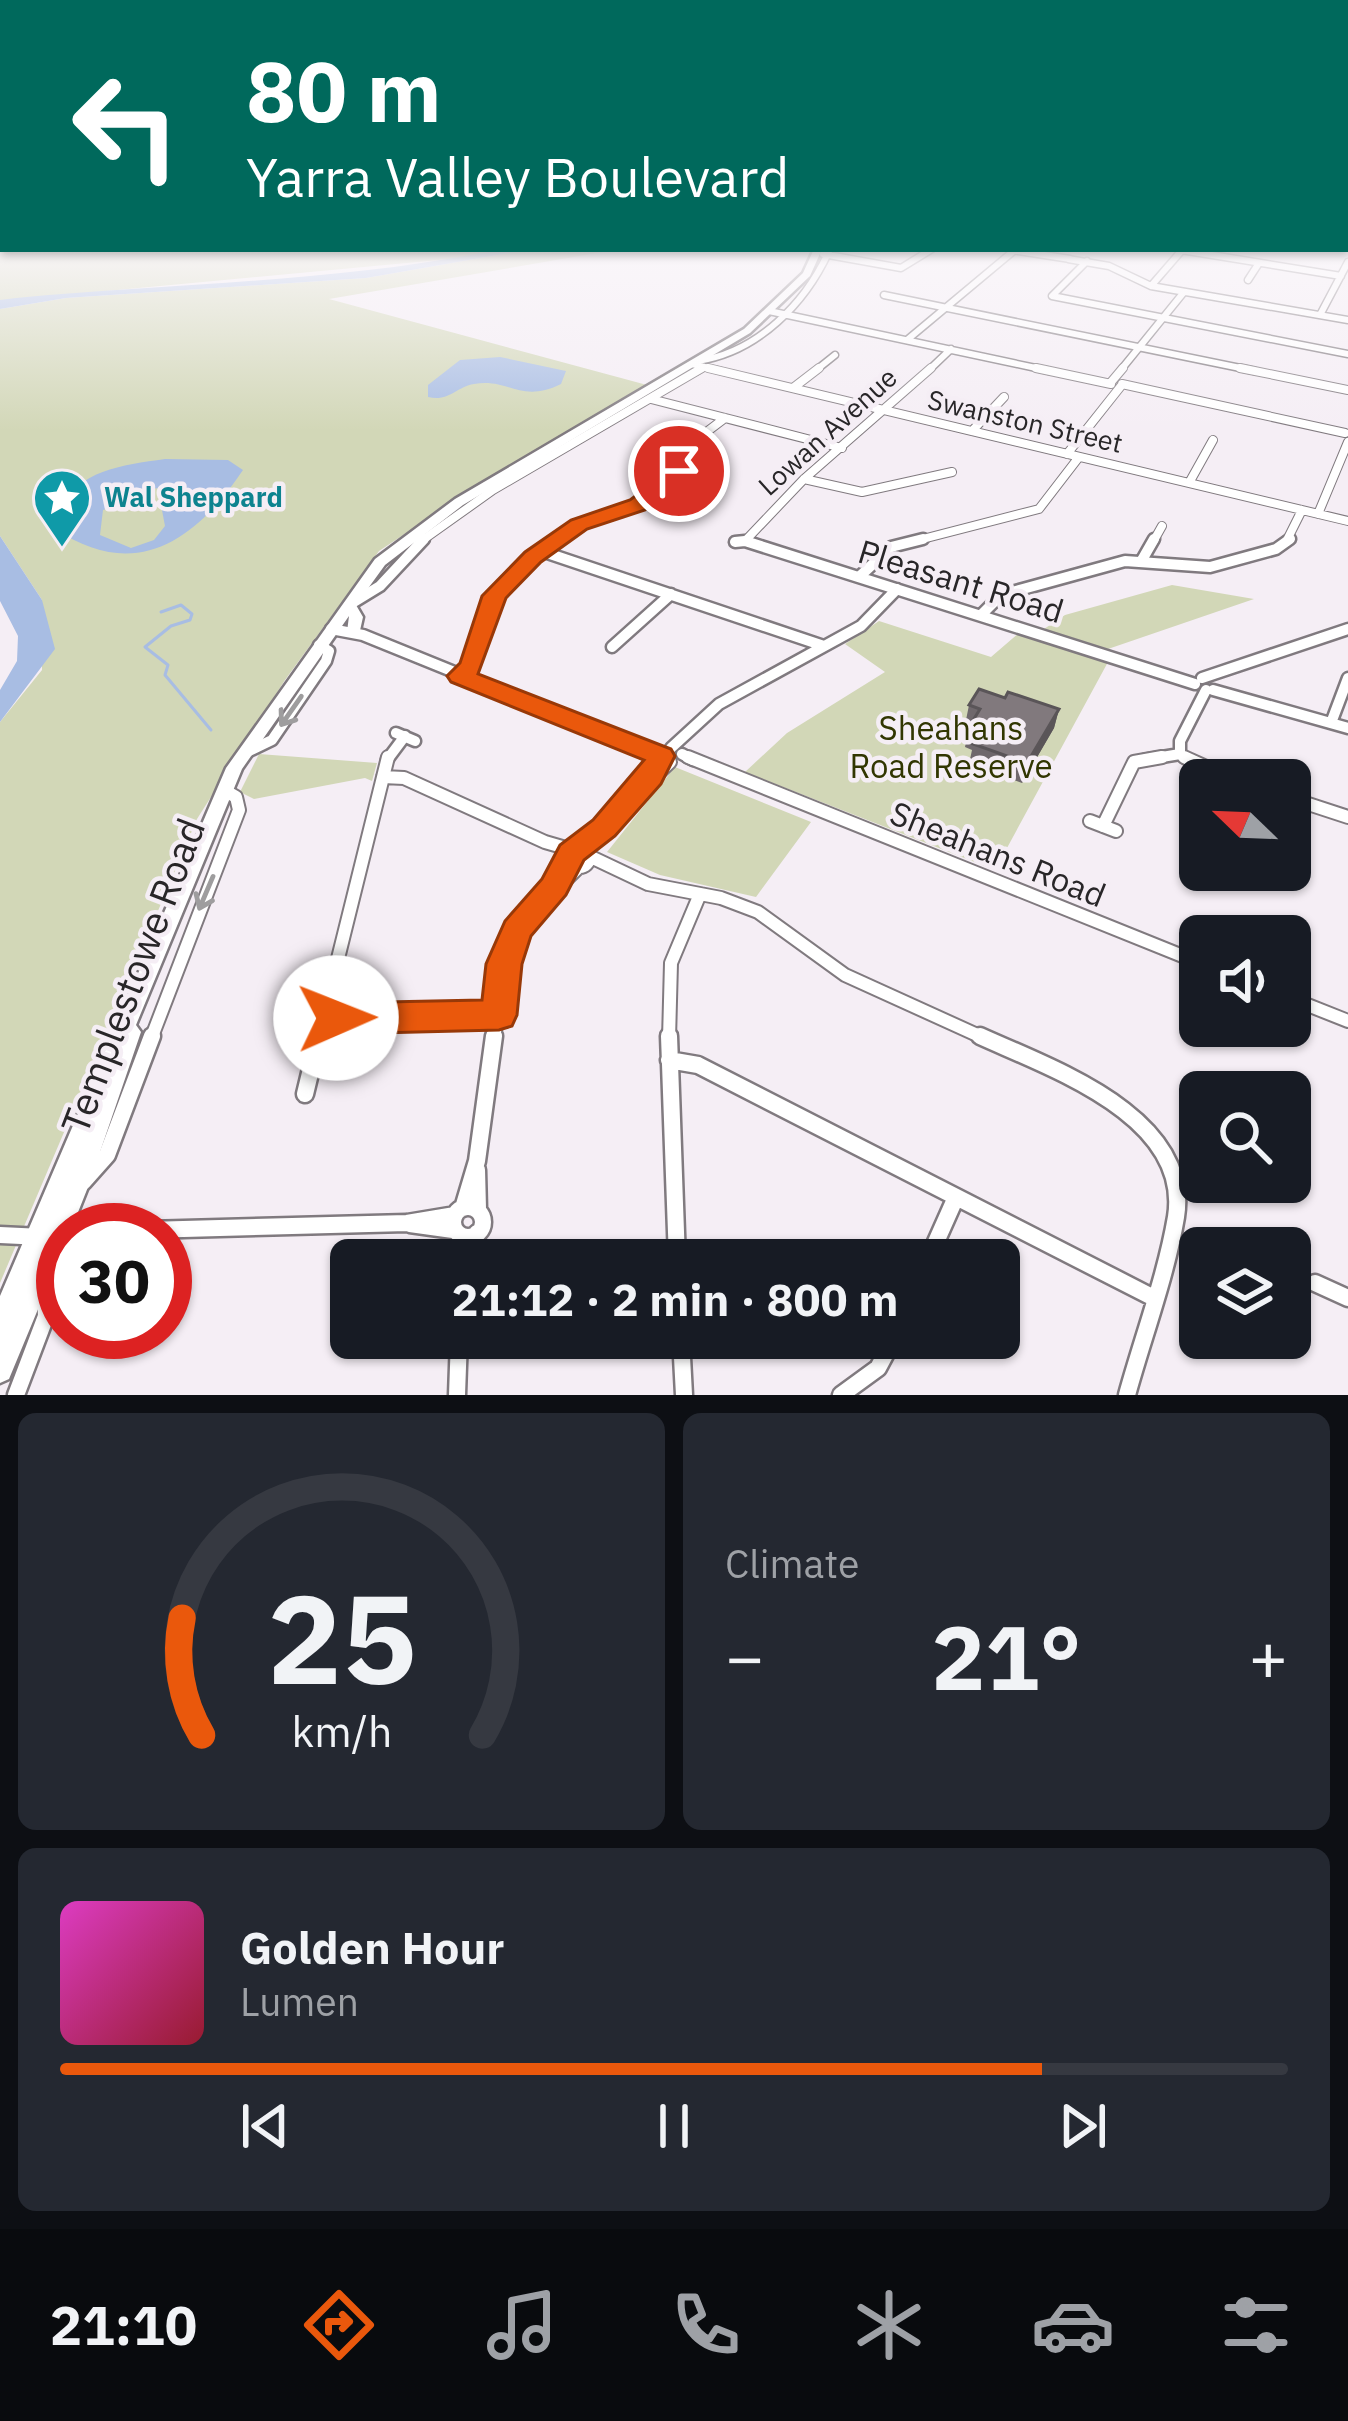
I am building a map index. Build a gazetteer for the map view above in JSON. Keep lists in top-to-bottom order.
{
  "streets": {
    "main road": ["Templestowe Road"],
    "street": [
      "Swanston Street",
      "Lowan Avenue",
      "Pleasant Road",
      "Sheahans Road"
    ]
  },
  "crossings": [
    ["Swanston Street", "Lowan Avenue"],
    ["Swanston Street", "Templestowe Road"],
    ["Lowan Avenue", "Pleasant Road"],
    ["Sheahans Road", "Templestowe Road"]
  ],
  "parks": ["Sheahans Road Reserve"],
  "places": {
    "place": ["Wal Sheppard"]
  },
  "north": "top left",
  "page": {
    "turn": ["80 m", "Yarra Valley Boulevard"],
    "limit": "30",
    "trip": "21:12 · 2 min · 800 m",
    "tile": "Climate",
    "heat": ["−", "21°", "+"],
    "song": ["Golden Hour", "Lumen"],
    "tabs": "21:10",
    "gauge": ["25", "km/h"]
  }
}
